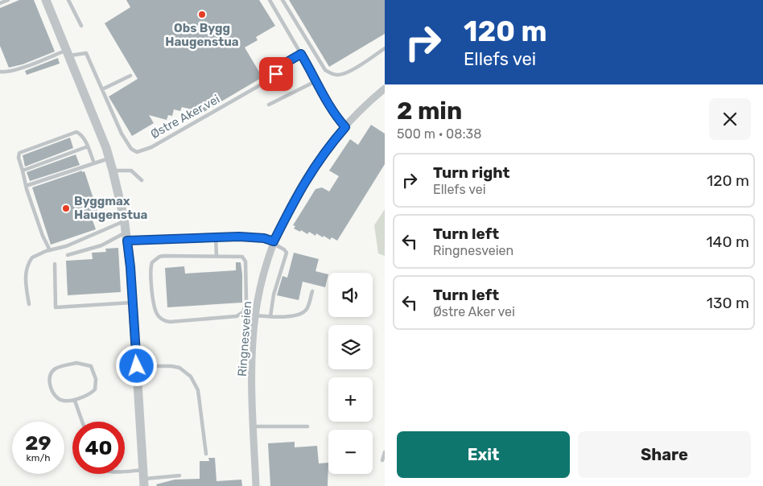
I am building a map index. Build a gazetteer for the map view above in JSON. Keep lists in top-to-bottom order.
{
  "streets": {
    "street": ["Ringnesveien"],
    "lane": ["Østre Aker vei"]
  },
  "places": ["Obs Bygg Haugenstua", "Byggmax Haugenstua"],
  "page": {
    "turn": ["120 m", "Ellefs vei"],
    "heading": ["2 min", "500 m · 08:38"],
    "list": [
      {
        "name": "Turn right",
        "note": "Ellefs vei",
        "value": "120 m"
      },
      {
        "name": "Turn left",
        "note": "Ringnesveien",
        "value": "140 m"
      },
      {
        "name": "Turn left",
        "note": "Østre Aker vei",
        "value": "130 m"
      }
    ],
    "map_buttons": ["+", "−"],
    "speed": "29 km/h",
    "limit": "40",
    "buttons": ["Exit", "Share"]
  }
}
